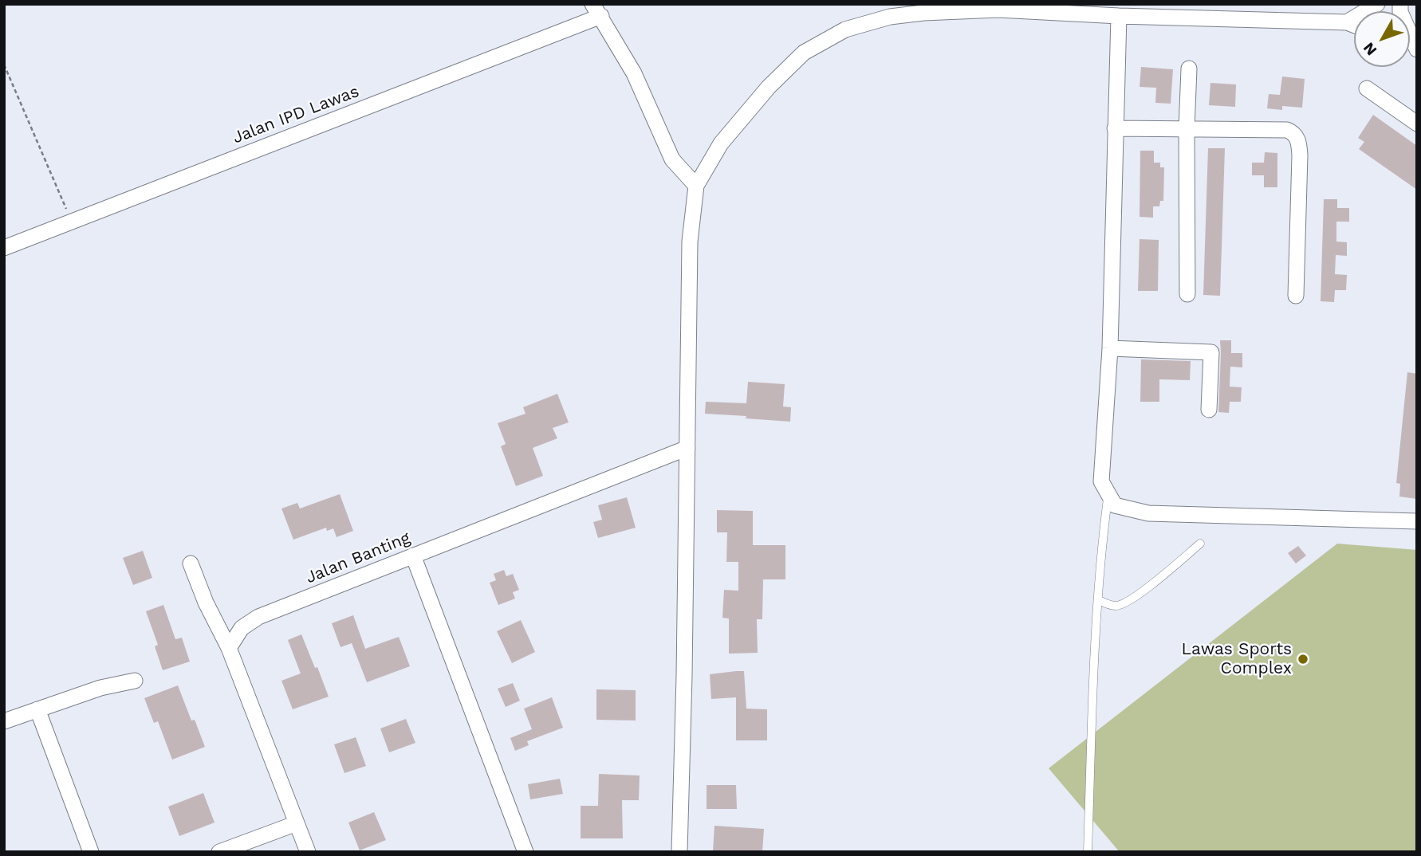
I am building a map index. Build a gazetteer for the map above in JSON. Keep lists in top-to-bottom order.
{
  "streets": {
    "street": ["Jalan IPD Lawas", "Jalan Banting"]
  },
  "places": ["Lawas Sports Complex"],
  "north": "bottom left"
}
